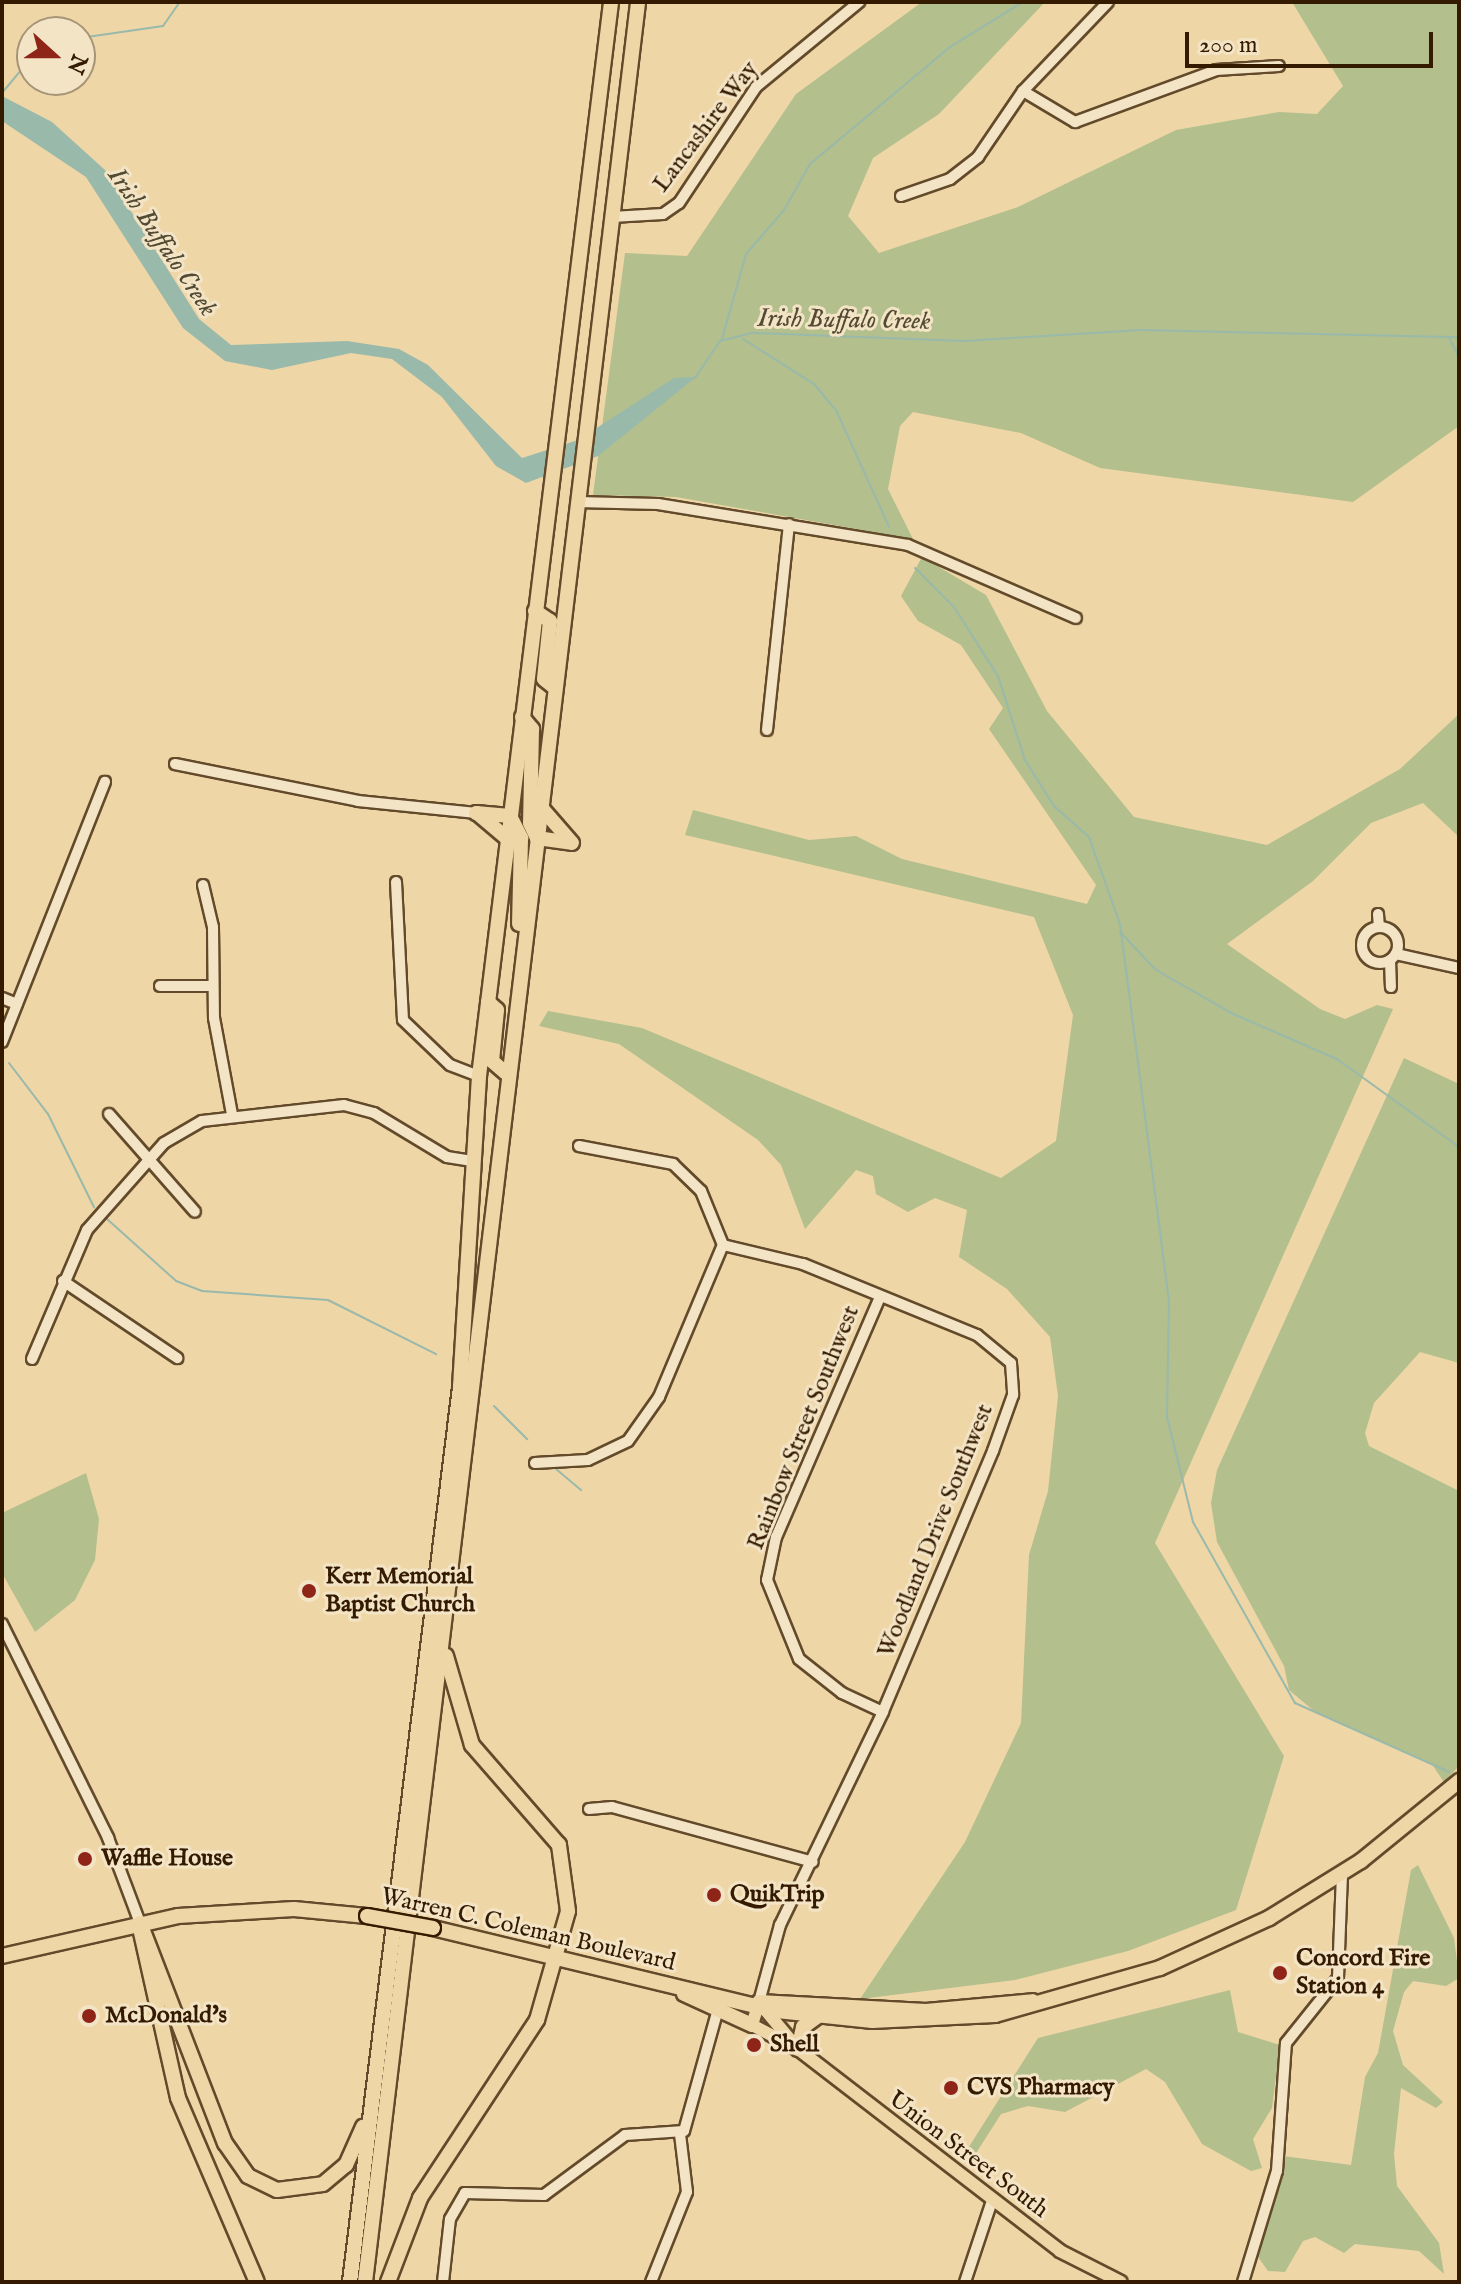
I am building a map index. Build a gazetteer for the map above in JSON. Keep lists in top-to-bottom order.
{
  "streets": {
    "highway": ["Warren C. Coleman Boulevard"],
    "main road": ["Union Street South"],
    "street": ["Lancashire Way", "Rainbow Street Southwest", "Woodland Drive Southwest"]
  },
  "crossings": [
    ["Rainbow Street Southwest", "Woodland Drive Southwest"],
    ["Woodland Drive Southwest", "Warren C. Coleman Boulevard"],
    ["Woodland Drive Southwest", "Union Street South"],
    ["Warren C. Coleman Boulevard", "Union Street South"]
  ],
  "water": ["Irish Buffalo Creek"],
  "places": [
    "Kerr Memorial Baptist Church",
    "Waffle House",
    "QuikTrip",
    "Concord Fire Station 4",
    "McDonald's",
    "Shell",
    "CVS Pharmacy"
  ],
  "scale_bar": "200 m",
  "north": "right"
}
